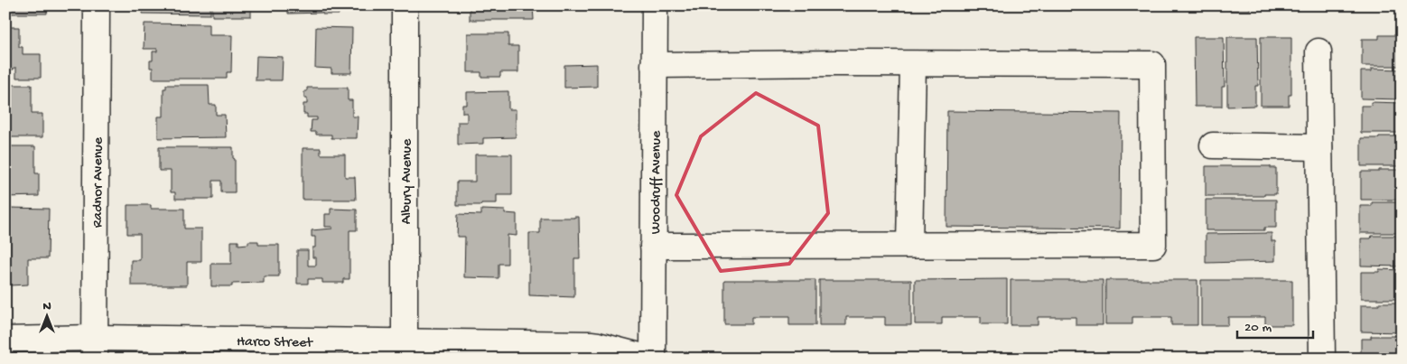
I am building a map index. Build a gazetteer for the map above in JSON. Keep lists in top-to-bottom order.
{
  "streets": {
    "street": [
      "Albury Avenue",
      "Woodruff Avenue",
      "Radnor Avenue",
      "Harco Street"
    ]
  },
  "crossings": [
    ["Albury Avenue", "Harco Street"],
    ["Woodruff Avenue", "Harco Street"],
    ["Radnor Avenue", "Harco Street"]
  ],
  "scale_bar": "20 m",
  "north": "top"
}
